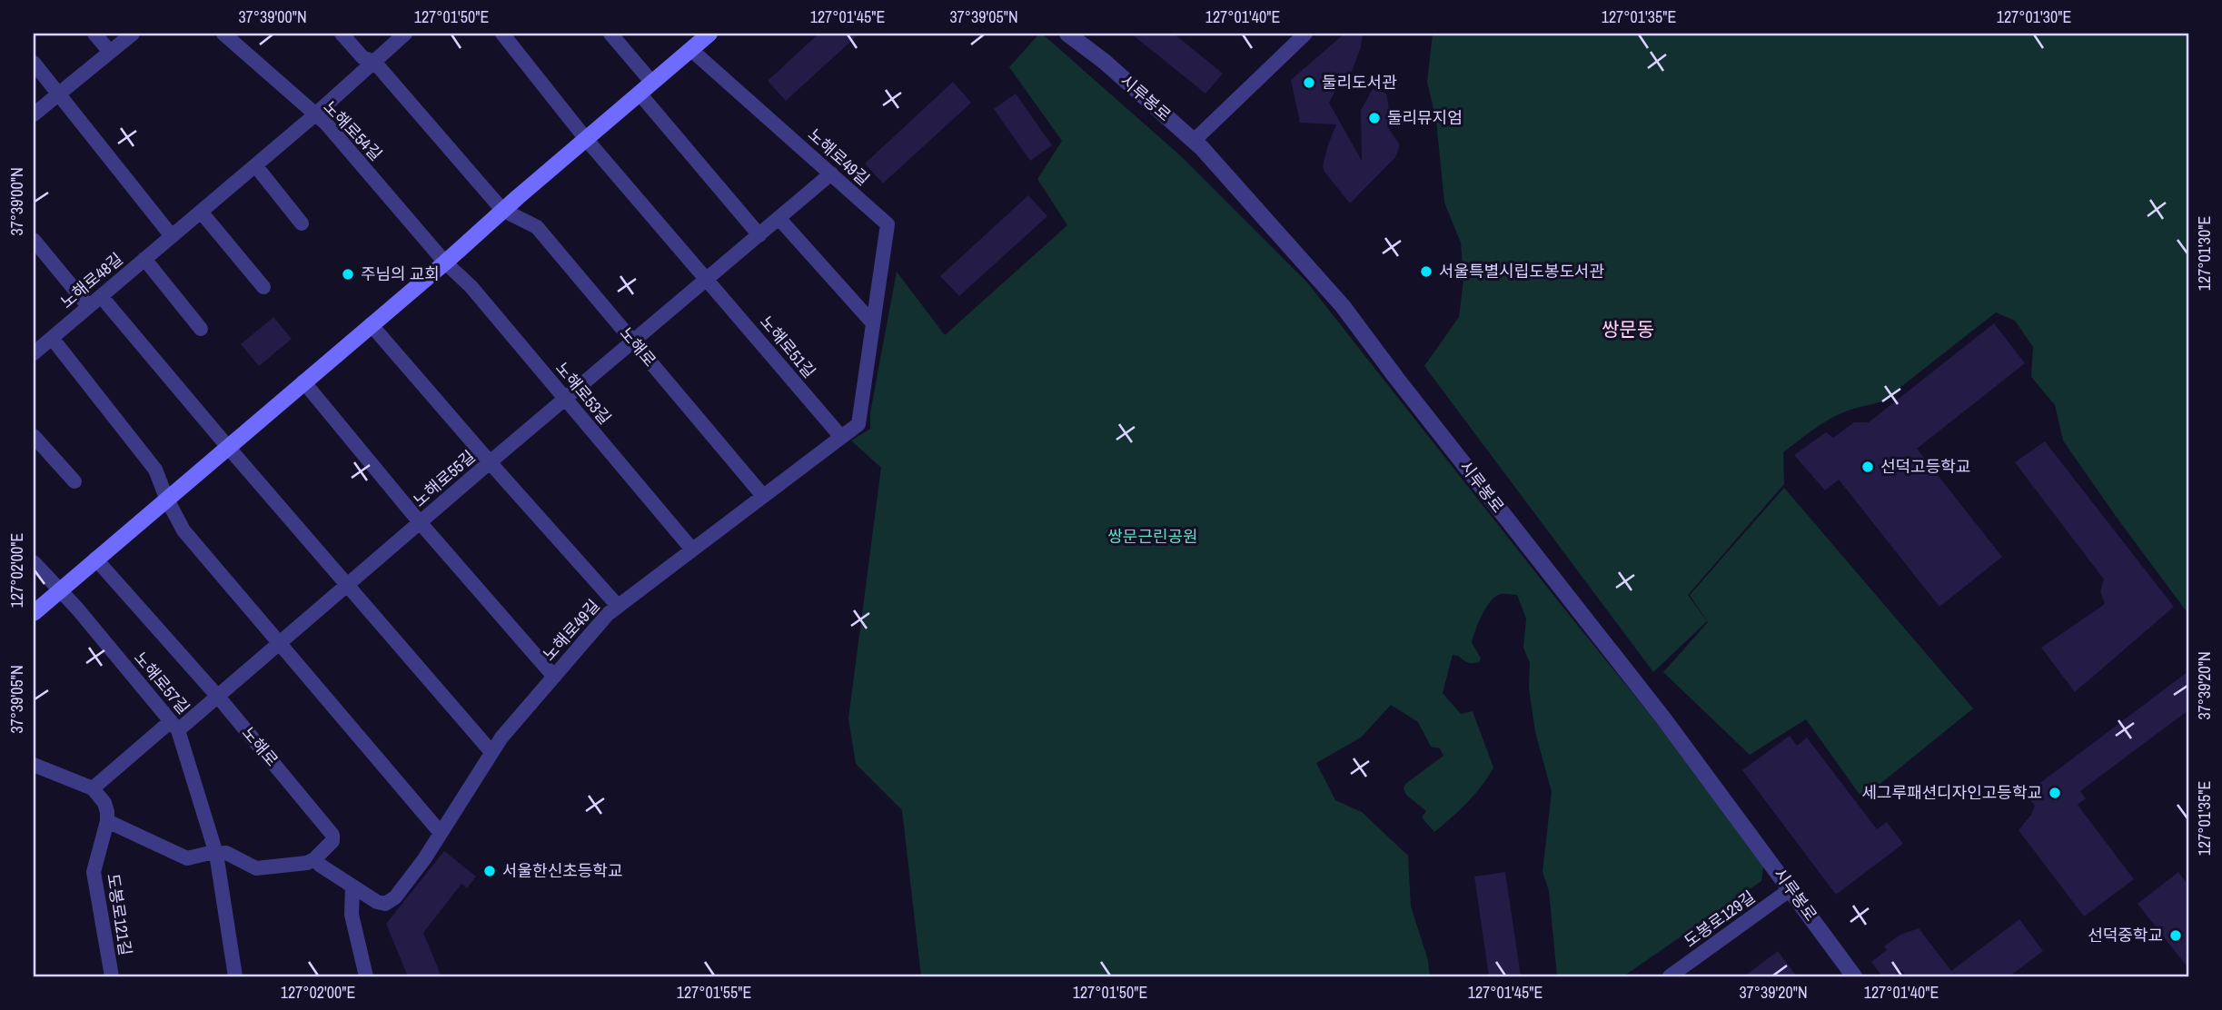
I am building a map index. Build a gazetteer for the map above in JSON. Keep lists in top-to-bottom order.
{
  "streets": {
    "street": [
      "시루봉로",
      "노해로54길",
      "노해로49길",
      "노해로48길",
      "노해로",
      "노해로51길",
      "노해로53길",
      "노해로55길",
      "노해로57길",
      "도봉로121길",
      "도봉로129길"
    ]
  },
  "crossings": [
    ["시루봉로", "도봉로129길"],
    ["노해로54길", "노해로48길"],
    ["노해로54길", "노해로53길"],
    ["노해로49길", "노해로"],
    ["노해로49길", "노해로51길"],
    ["노해로49길", "노해로53길"],
    ["노해로48길", "노해로"],
    ["노해로", "노해로55길"],
    ["노해로53길", "노해로55길"],
    ["노해로55길", "노해로57길"]
  ],
  "districts": ["쌍문동"],
  "parks": ["쌍문근린공원"],
  "places": [
    "둘리도서관",
    "둘리뮤지엄",
    "서울특별시립도봉도서관",
    "주님의 교회",
    "선덕고등학교",
    "세그루패션디자인고등학교",
    "서울한신초등학교",
    "선덕중학교"
  ],
  "coordinates": [
    "37°39'00\"N",
    "127°01'50\"E",
    "127°01'45\"E",
    "37°39'05\"N",
    "127°01'40\"E",
    "127°01'35\"E",
    "127°01'30\"E",
    "127°02'00\"E",
    "37°39'20\"N",
    "127°01'55\"E"
  ]
}
